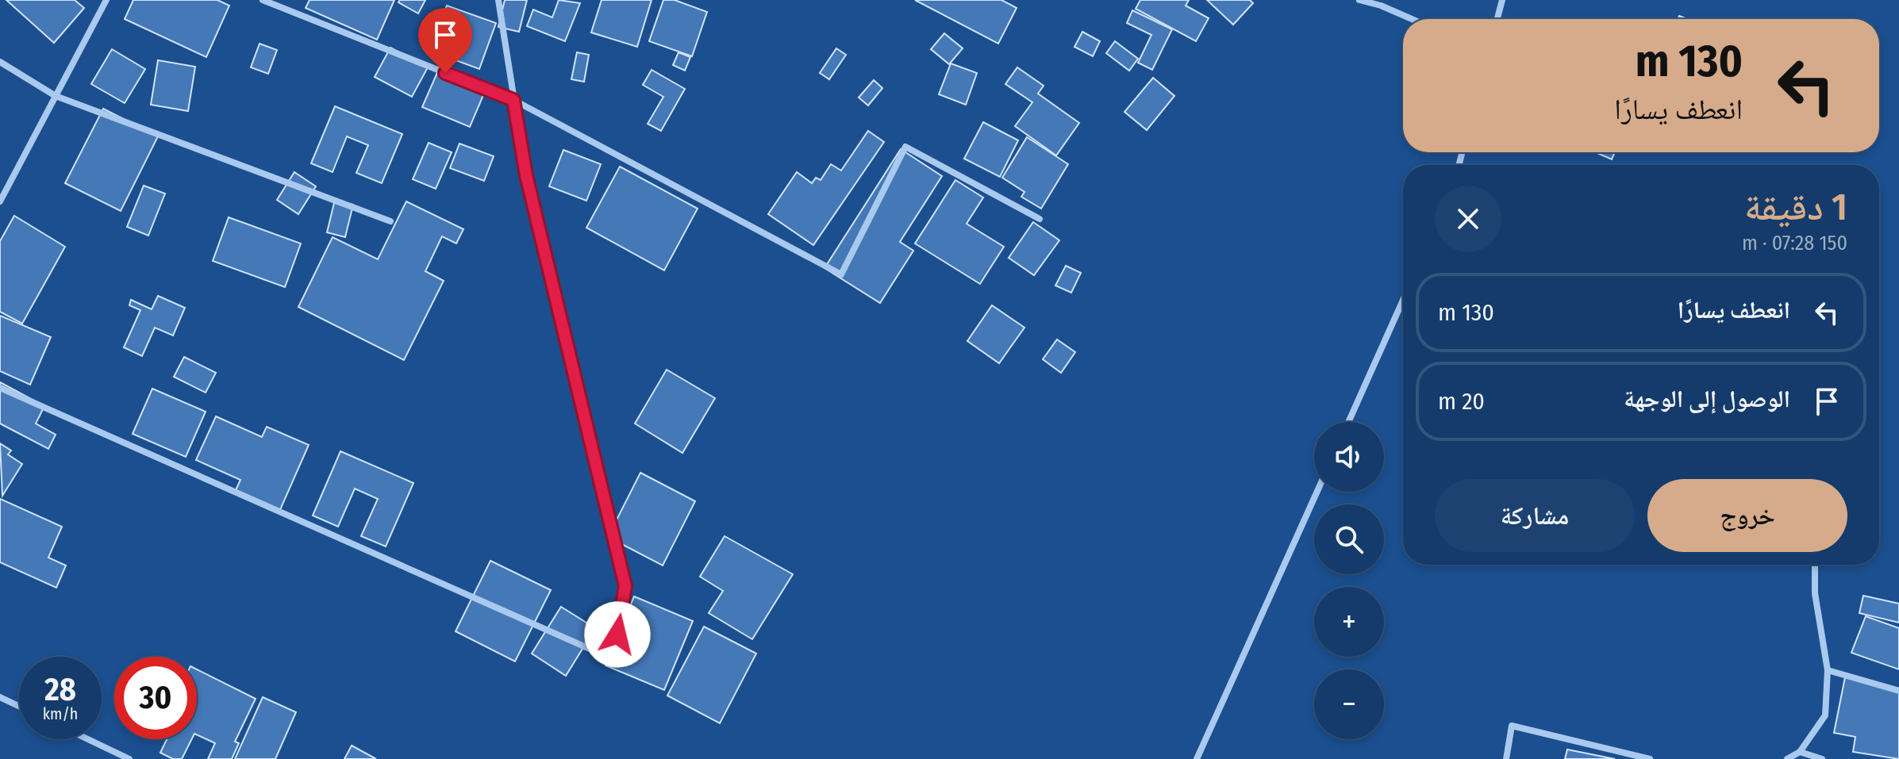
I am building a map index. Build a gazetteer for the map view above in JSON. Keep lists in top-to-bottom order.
{
  "page": {
    "turn": ["130 m", "انعطف يسارًا"],
    "heading": ["1 دقيقة", "150 m · 07:28"],
    "list": [
      {
        "name": "انعطف يسارًا",
        "value": "130 m"
      },
      {
        "name": "الوصول إلى الوجهة",
        "value": "20 m"
      }
    ],
    "map_buttons": ["+", "−"],
    "buttons": ["خروج", "مشاركة"],
    "speed": "28 km/h",
    "limit": "30"
  }
}
